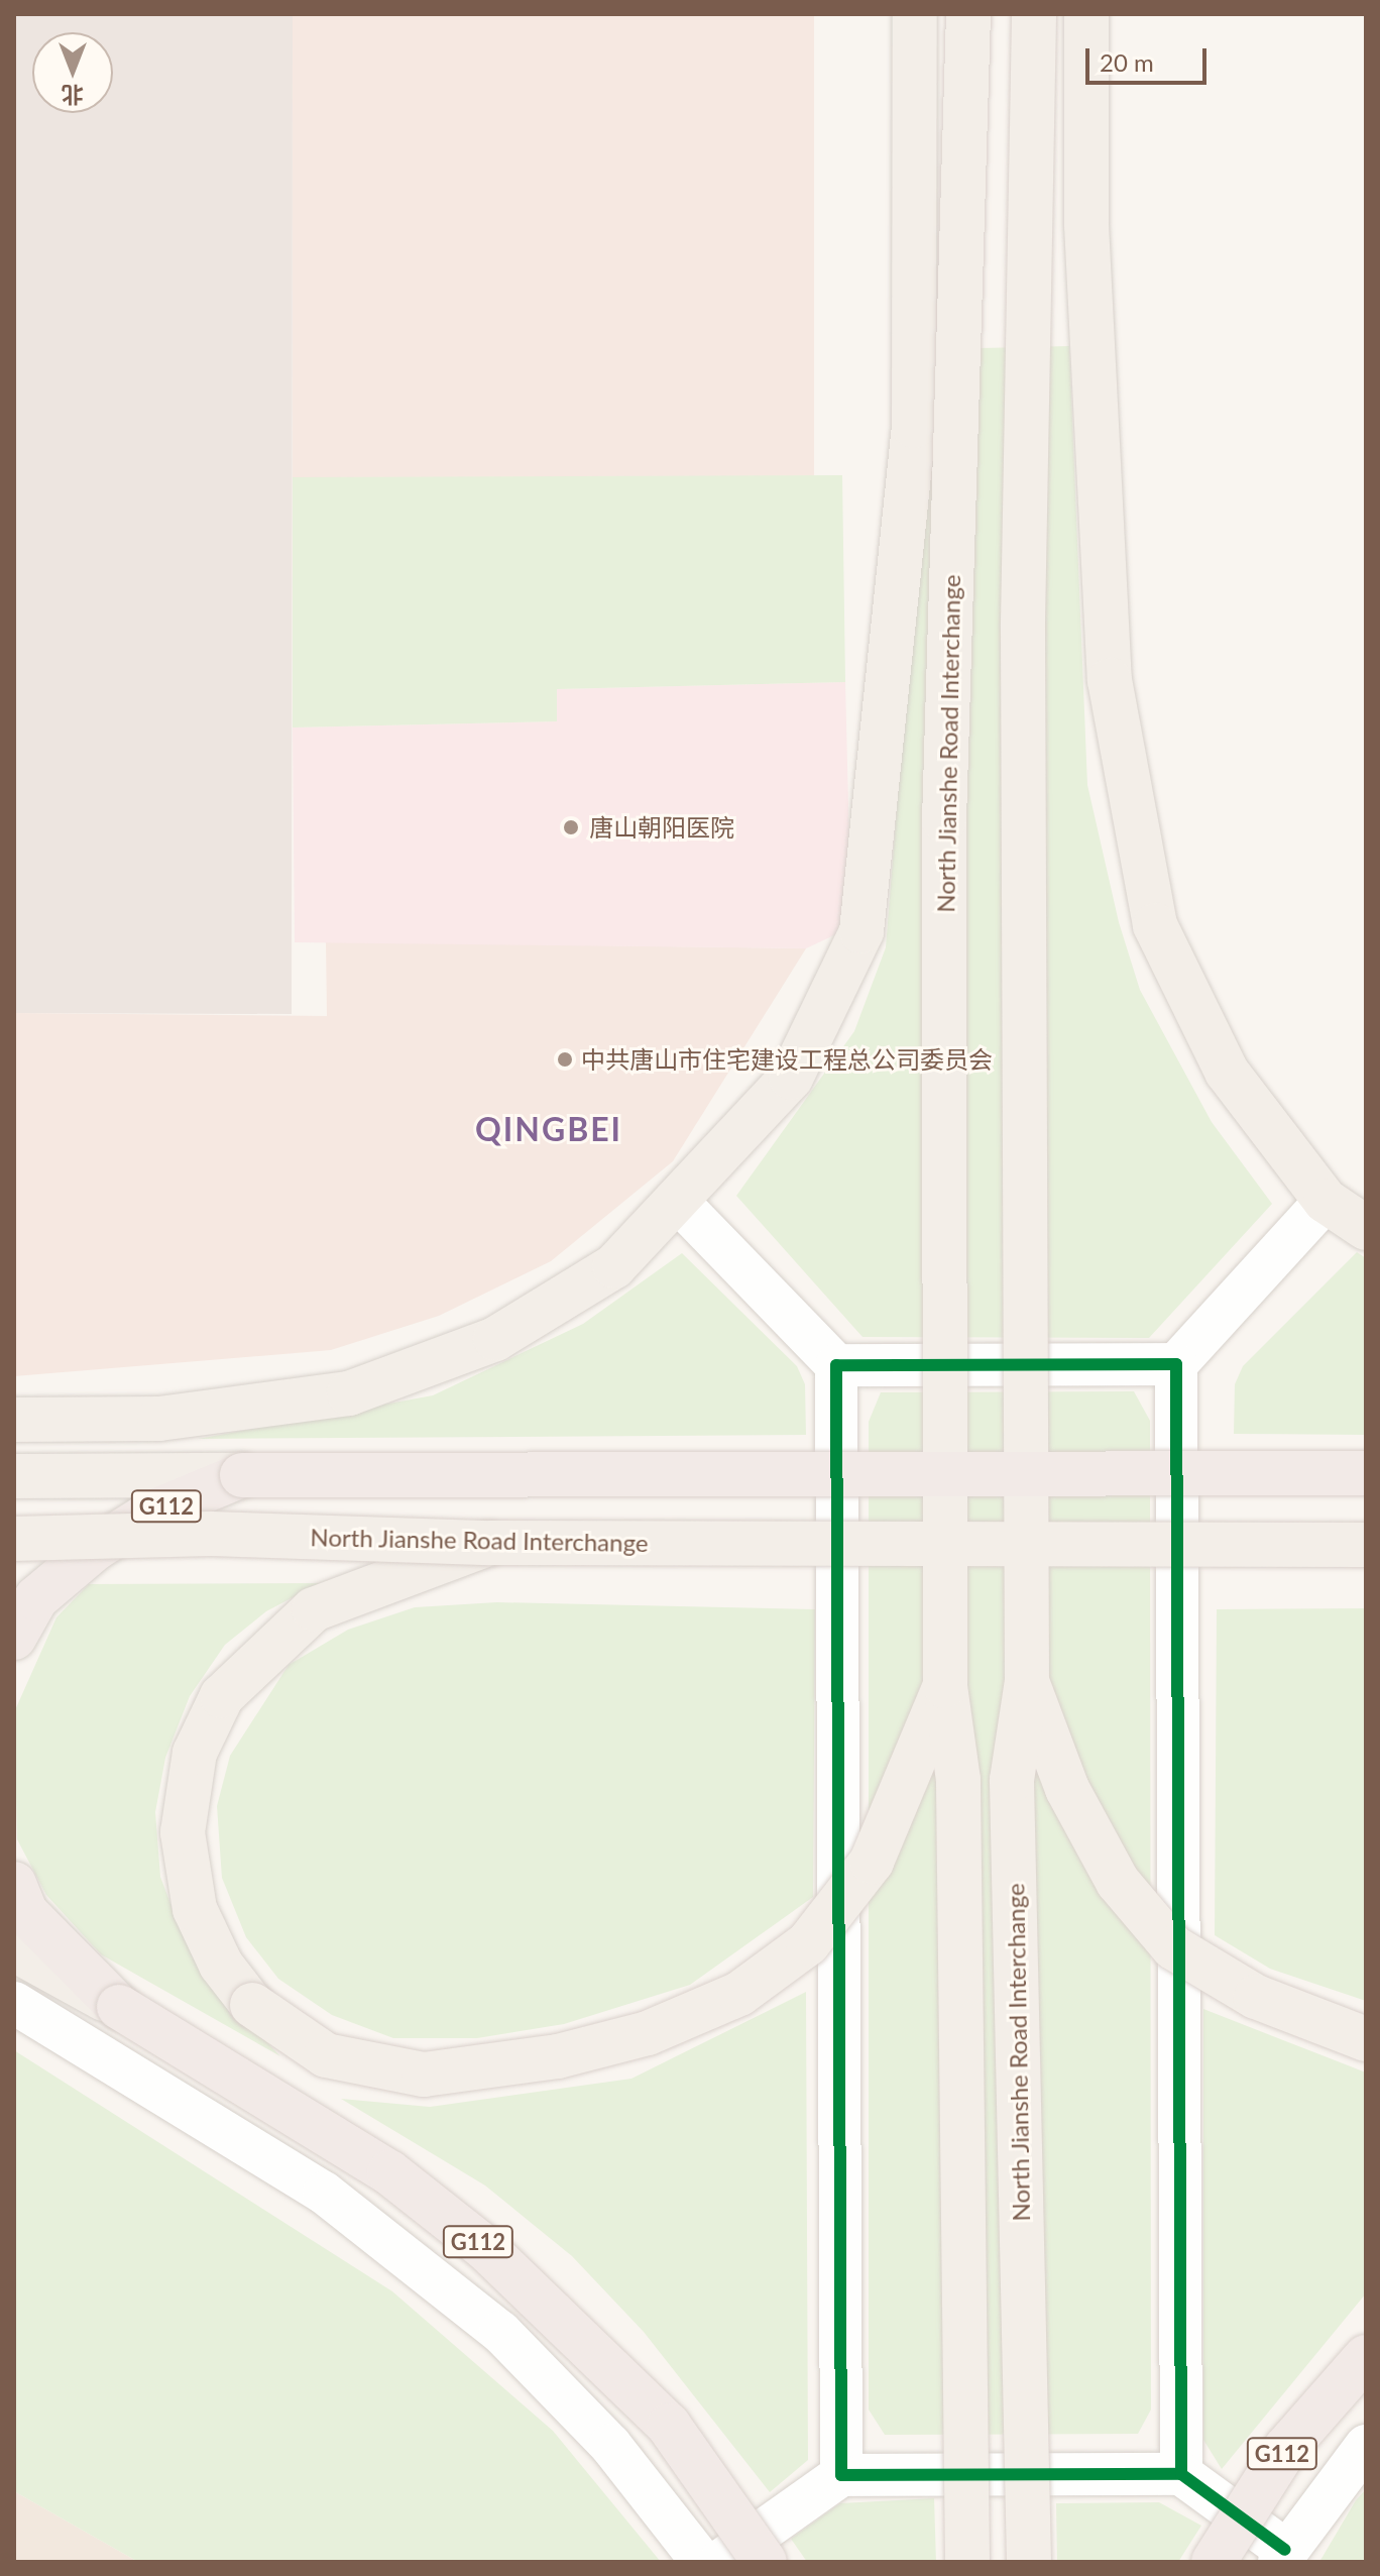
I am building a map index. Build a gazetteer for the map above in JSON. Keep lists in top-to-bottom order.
{
  "streets": {
    "highway": ["G112"],
    "main road": ["North Jianshe Road Interchange"]
  },
  "crossings": [
    ["North Jianshe Road Interchange", "G112"]
  ],
  "districts": ["QINGBEI"],
  "places": ["唐山朝阳医院", "中共唐山市住宅建设工程总公司委员会"],
  "scale_bar": "20 m",
  "north": "bottom"
}
